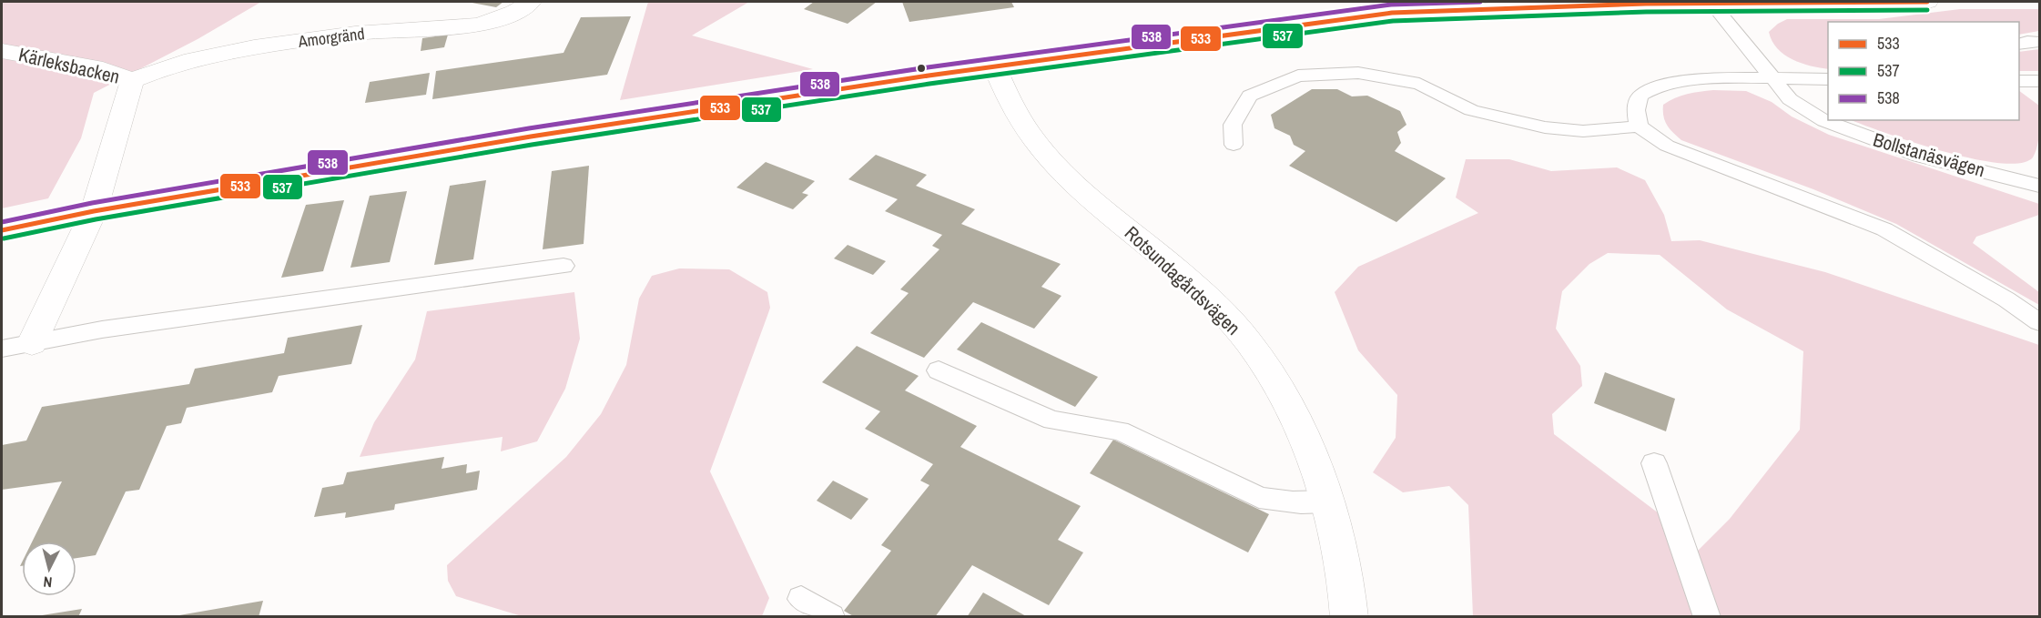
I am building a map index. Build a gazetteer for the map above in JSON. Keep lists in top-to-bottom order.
{
  "streets": {
    "street": ["Amorgränd", "Kärleksbacken", "Rotsundagårdsvägen"],
    "lane": ["Bollstanäsvägen"]
  },
  "crossings": [
    ["Amorgränd", "Kärleksbacken"]
  ],
  "lines": ["transit line 533", "transit line 538", "transit line 537"],
  "legend": ["533", "537", "538"],
  "north": "bottom"
}
